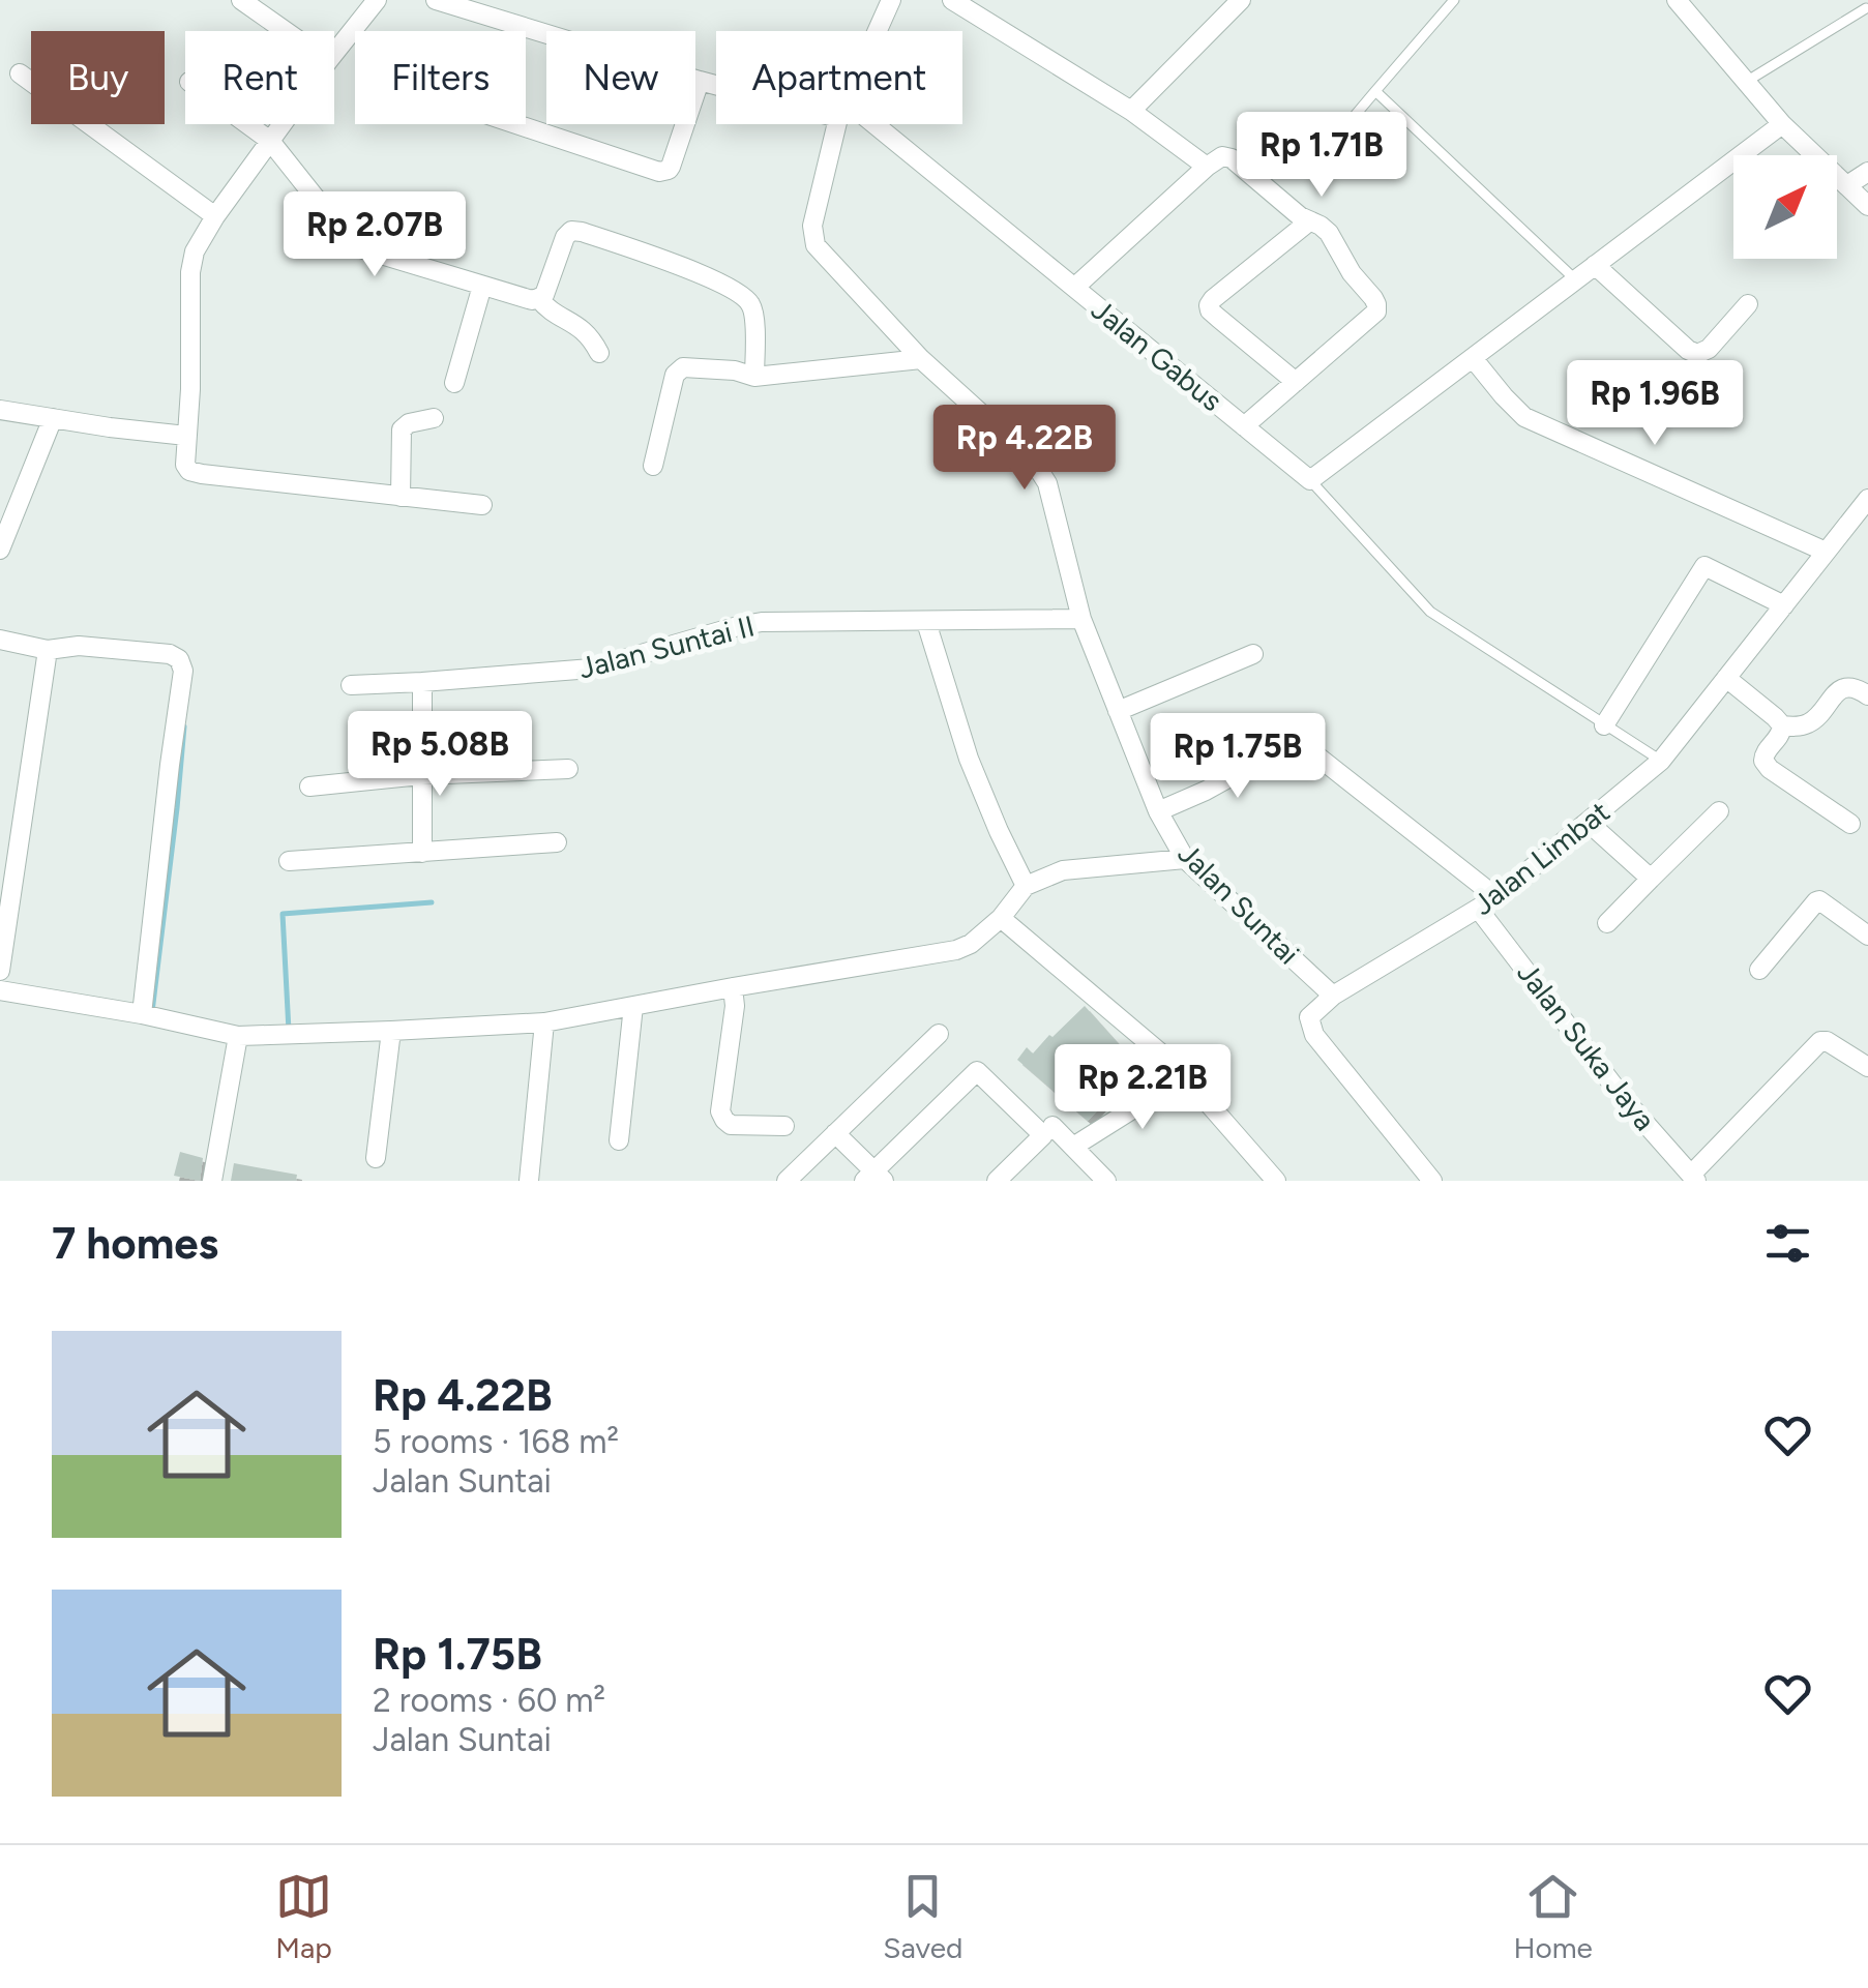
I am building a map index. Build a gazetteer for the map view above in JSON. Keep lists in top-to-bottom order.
{
  "streets": {
    "street": [
      "Jalan Gabus",
      "Jalan Suntai II",
      "Jalan Limbat",
      "Jalan Suntai",
      "Jalan Suka Jaya"
    ]
  },
  "crossings": [
    ["Jalan Suntai II", "Jalan Suntai"],
    ["Jalan Limbat", "Jalan Suntai"],
    ["Jalan Limbat", "Jalan Suka Jaya"]
  ],
  "north": "top right",
  "page": {
    "chip": [
      "Buy",
      "Rent",
      "Filters",
      "New",
      "Apartment"
    ],
    "price": [
      "Rp 1.71B",
      "Rp 2.07B",
      "Rp 1.96B",
      "Rp 4.22B",
      "Rp 5.08B",
      "Rp 1.75B",
      "Rp 2.21B"
    ],
    "heading": "7 homes",
    "list": [
      {
        "name": "Rp 4.22B",
        "note": "5 rooms · 168 m² · Jalan Suntai"
      },
      {
        "name": "Rp 1.75B",
        "note": "2 rooms · 60 m² · Jalan Suntai"
      }
    ],
    "tabs": ["Map", "Saved", "Home"]
  }
}
